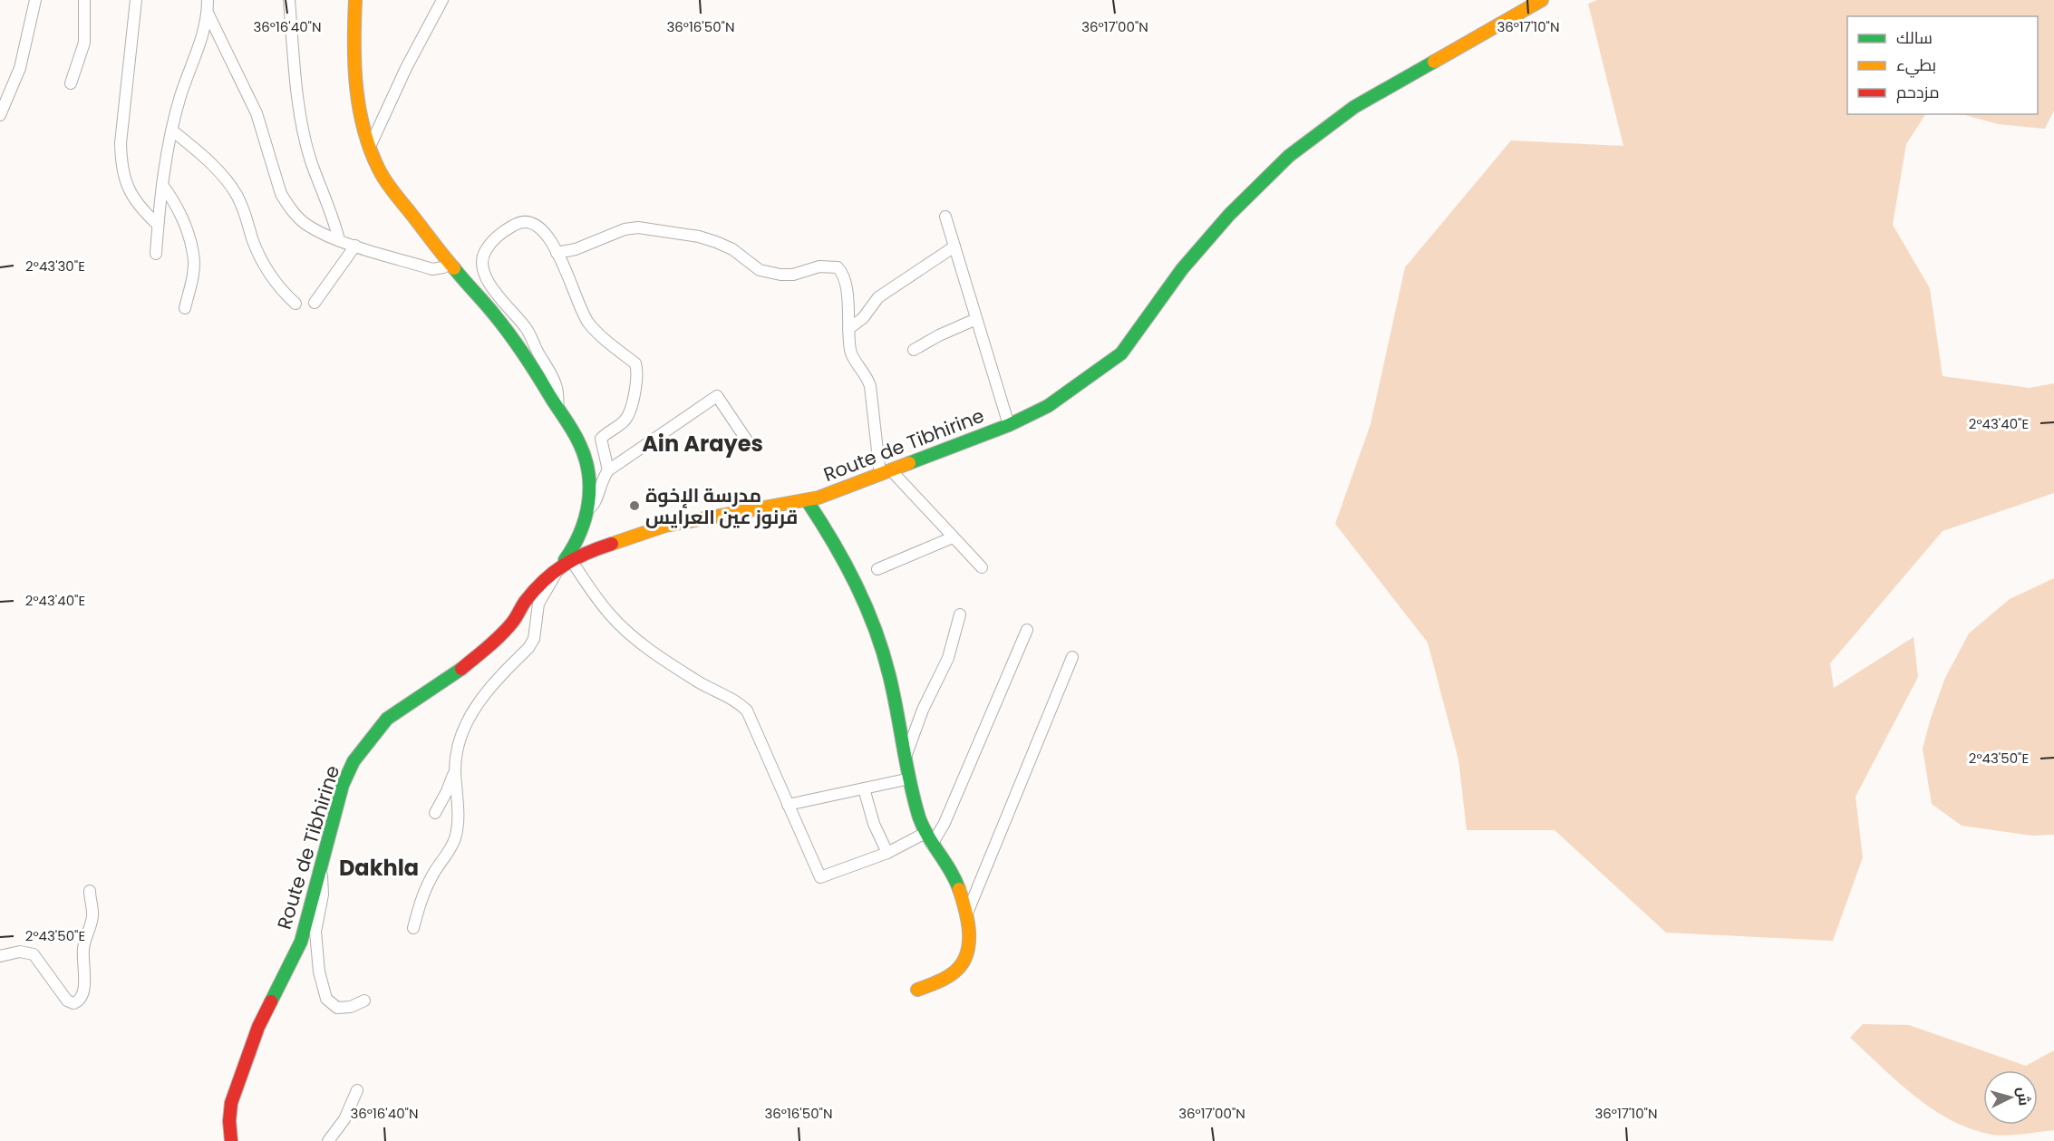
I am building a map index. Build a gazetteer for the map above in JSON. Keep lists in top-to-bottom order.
{
  "streets": {
    "street": ["Route de Tibhirine"]
  },
  "districts": ["Ain Arayes", "Dakhla"],
  "places": ["مدرسة الإخوة قرنوز عين العرايس"],
  "legend": ["سالك", "بطيء", "مزدحم"],
  "north": "right",
  "coordinates": [
    "36°16'40\"N",
    "36°16'50\"N",
    "36°17'00\"N",
    "36°17'10\"N",
    "2°43'30\"E",
    "2°43'40\"E",
    "2°43'50\"E"
  ]
}
